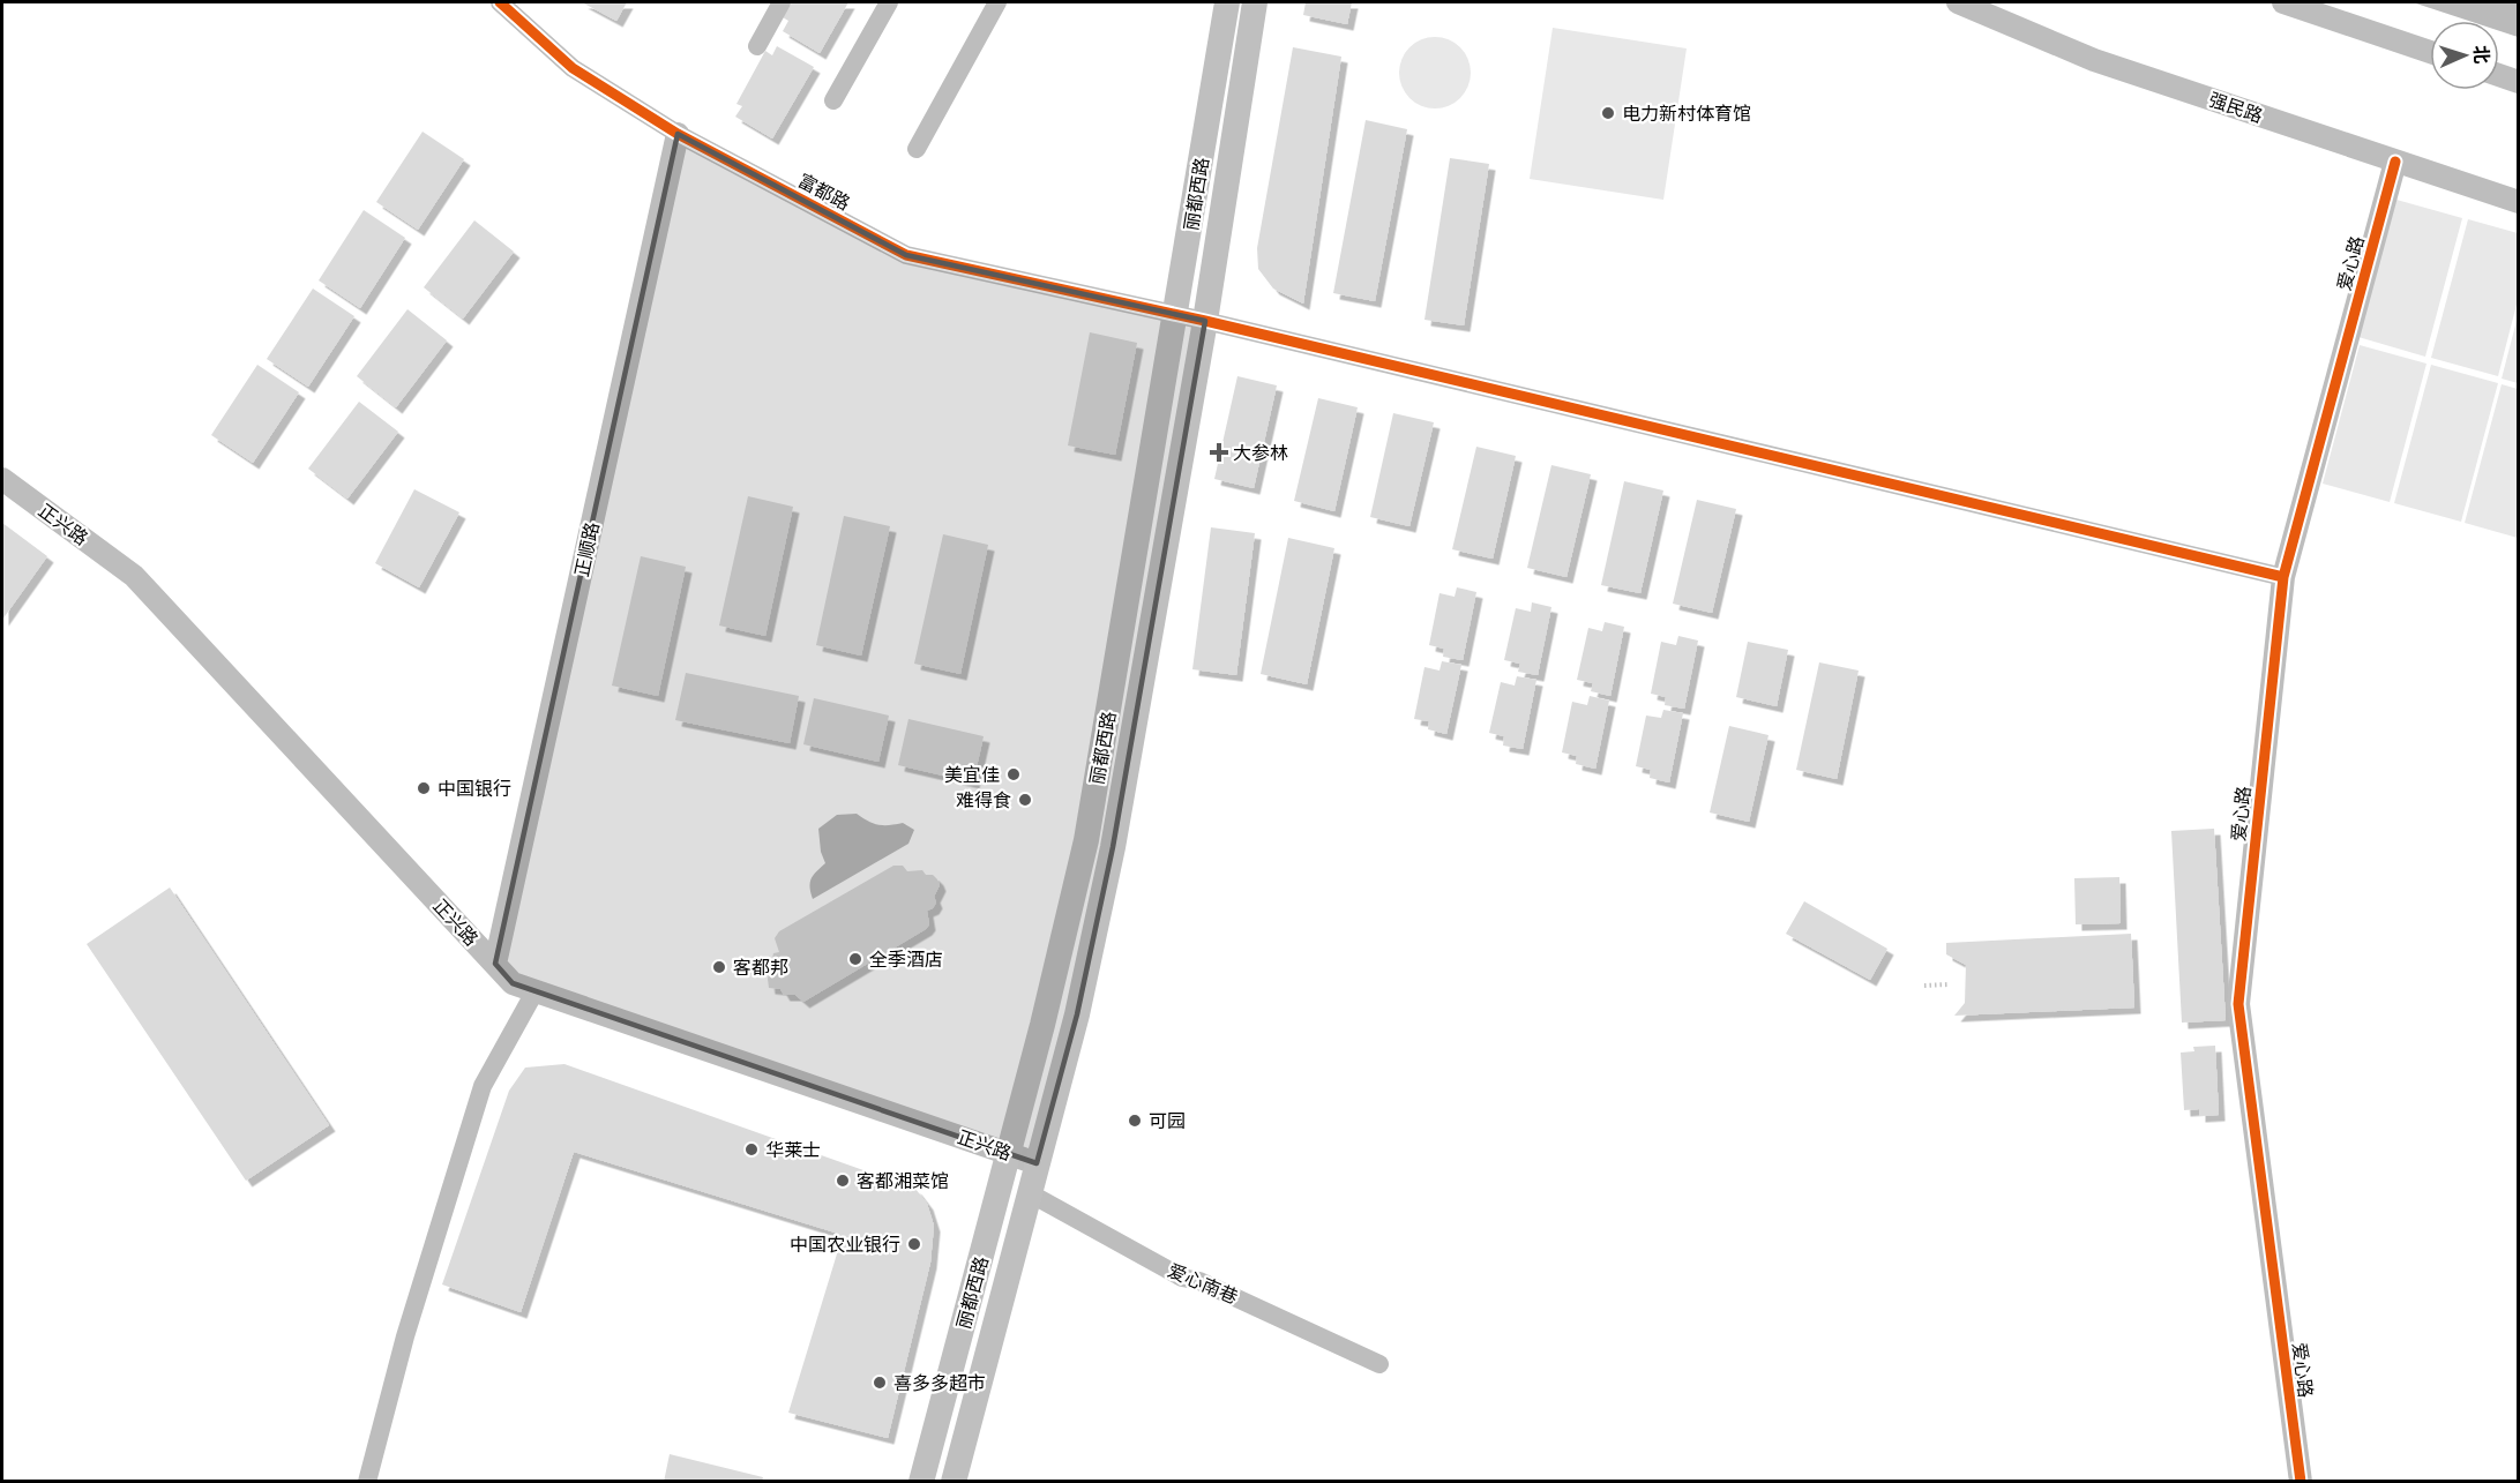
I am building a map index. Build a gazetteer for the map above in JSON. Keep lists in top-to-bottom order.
{
  "streets": {
    "main road": ["丽都西路"],
    "street": [
      "强民路",
      "富都路",
      "爱心路",
      "正兴路",
      "正顺路",
      "爱心南巷"
    ]
  },
  "crossings": [
    ["强民路", "爱心路"],
    ["富都路", "丽都西路"],
    ["富都路", "爱心路"],
    ["富都路", "正顺路"],
    ["丽都西路", "正兴路"],
    ["丽都西路", "爱心南巷"],
    ["正兴路", "正顺路"]
  ],
  "places": {
    "other": [
      "电力新村体育馆",
      "美宜佳",
      "中国银行",
      "难得食",
      "全季酒店",
      "客都邦",
      "可园",
      "华莱士",
      "客都湘菜馆",
      "中国农业银行",
      "喜多多超市"
    ],
    "health": ["大参林"]
  },
  "north": "right"
}
